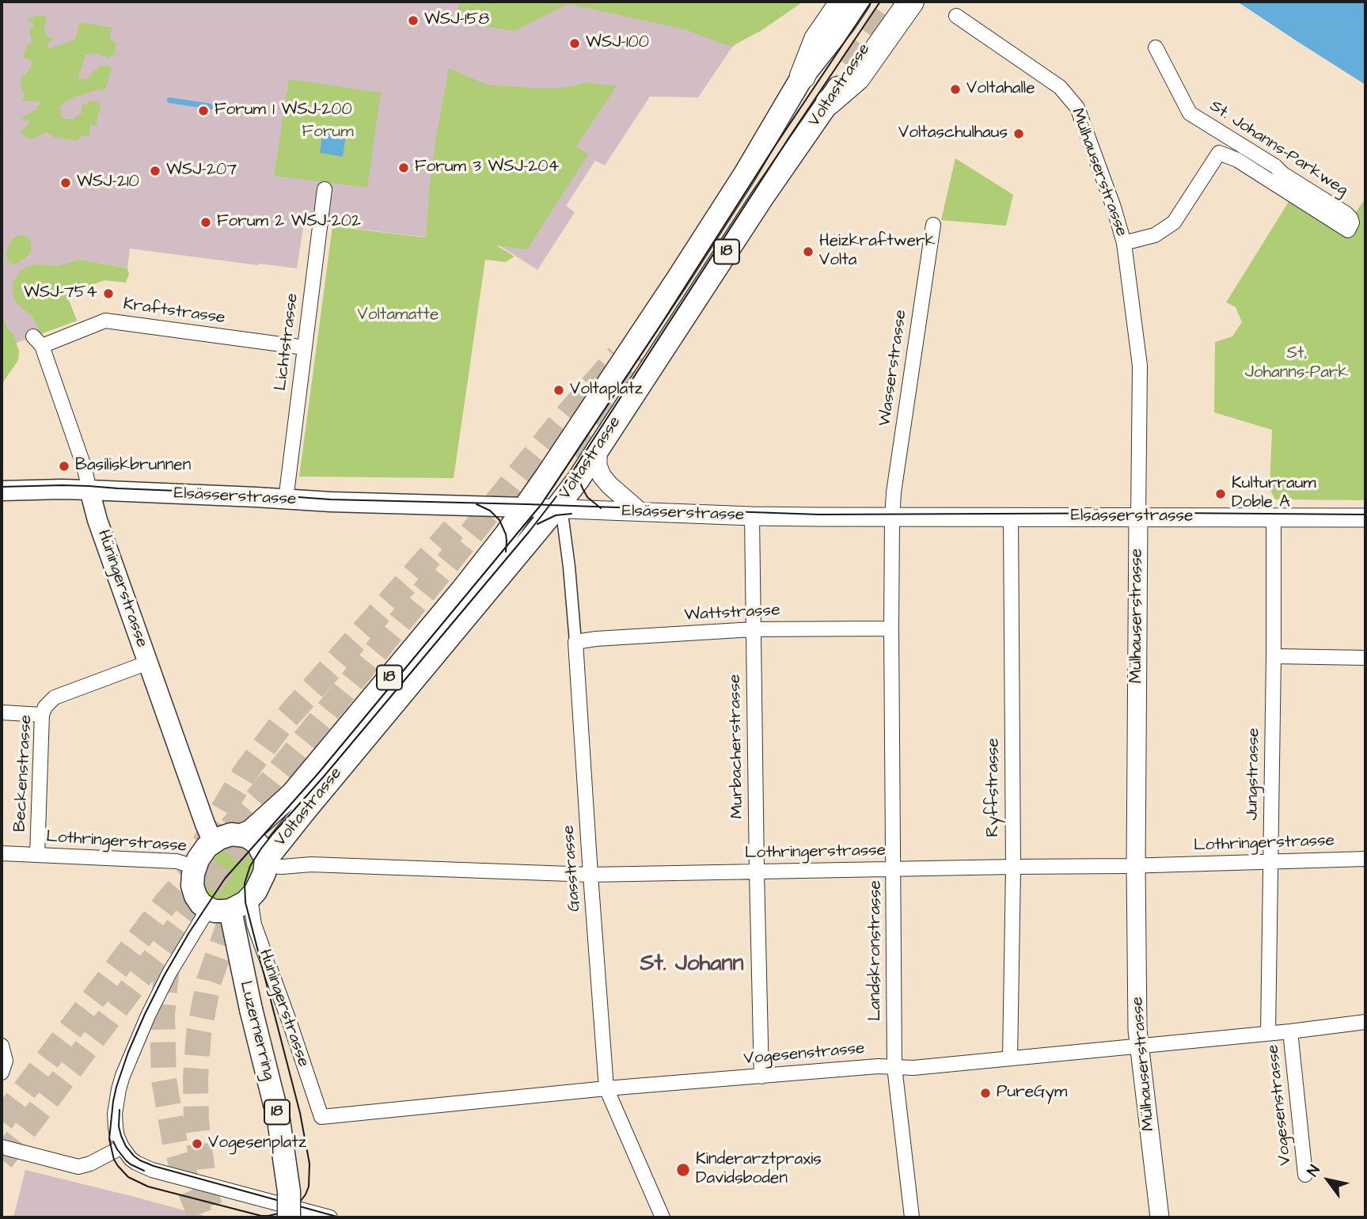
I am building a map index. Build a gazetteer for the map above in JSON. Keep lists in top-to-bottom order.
{
  "streets": {
    "main road": [
      "Voltastrasse",
      "18",
      "Elsässerstrasse",
      "Hüningerstrasse",
      "Luzernerring"
    ],
    "street": [
      "St. Johanns-Parkweg",
      "Mülhauserstrasse",
      "Kraftstrasse",
      "Lichtstrasse",
      "Wasserstrasse",
      "Wattstrasse",
      "Murbacherstrasse",
      "Beckenstrasse",
      "Jungstrasse",
      "Ryffstrasse",
      "Lothringerstrasse",
      "Gasstrasse",
      "Landskronstrasse",
      "Vogesenstrasse"
    ]
  },
  "crossings": [
    ["Voltastrasse", "18"],
    ["Voltastrasse", "Elsässerstrasse"],
    ["Voltastrasse", "Hüningerstrasse"],
    ["Voltastrasse", "Lothringerstrasse"],
    ["Voltastrasse", "Gasstrasse"],
    ["Voltastrasse", "Luzernerring"],
    ["St. Johanns-Parkweg", "Mülhauserstrasse"],
    ["Mülhauserstrasse", "Elsässerstrasse"],
    ["Mülhauserstrasse", "Lothringerstrasse"],
    ["Mülhauserstrasse", "Vogesenstrasse"],
    ["18", "Hüningerstrasse"],
    ["18", "Lothringerstrasse"],
    ["18", "Luzernerring"],
    ["Kraftstrasse", "Lichtstrasse"],
    ["Kraftstrasse", "Hüningerstrasse"],
    ["Lichtstrasse", "Elsässerstrasse"],
    ["Wasserstrasse", "Elsässerstrasse"],
    ["Wasserstrasse", "Landskronstrasse"],
    ["Elsässerstrasse", "Hüningerstrasse"],
    ["Elsässerstrasse", "Murbacherstrasse"],
    ["Elsässerstrasse", "Jungstrasse"],
    ["Elsässerstrasse", "Ryffstrasse"],
    ["Elsässerstrasse", "Gasstrasse"],
    ["Elsässerstrasse", "Landskronstrasse"],
    ["Hüningerstrasse", "Beckenstrasse"],
    ["Hüningerstrasse", "Lothringerstrasse"],
    ["Hüningerstrasse", "Luzernerring"],
    ["Hüningerstrasse", "Vogesenstrasse"],
    ["Wattstrasse", "Murbacherstrasse"],
    ["Wattstrasse", "Gasstrasse"],
    ["Wattstrasse", "Landskronstrasse"],
    ["Murbacherstrasse", "Lothringerstrasse"],
    ["Murbacherstrasse", "Vogesenstrasse"],
    ["Beckenstrasse", "Lothringerstrasse"],
    ["Jungstrasse", "Lothringerstrasse"],
    ["Jungstrasse", "Vogesenstrasse"],
    ["Ryffstrasse", "Lothringerstrasse"],
    ["Ryffstrasse", "Vogesenstrasse"],
    ["Lothringerstrasse", "Gasstrasse"],
    ["Lothringerstrasse", "Landskronstrasse"],
    ["Lothringerstrasse", "Luzernerring"],
    ["Gasstrasse", "Vogesenstrasse"],
    ["Landskronstrasse", "Vogesenstrasse"]
  ],
  "districts": ["St. Johann"],
  "parks": ["Forum", "Voltamatte", "St. Johanns-Park"],
  "places": [
    "WSJ-158",
    "WSJ-100",
    "Voltahalle",
    "Forum 1 WSJ-200",
    "Voltaschulhaus",
    "Forum 3 WSJ-204",
    "WSJ-207",
    "WSJ-210",
    "Forum 2 WSJ-202",
    "Heizkraftwerk Volta",
    "WSJ-754",
    "Voltaplatz",
    "Basiliskbrunnen",
    "Kulturraum Doble A",
    "PureGym",
    "Vogesenplatz",
    "Kinderarztpraxis Davidsboden"
  ],
  "north": "top left"
}
